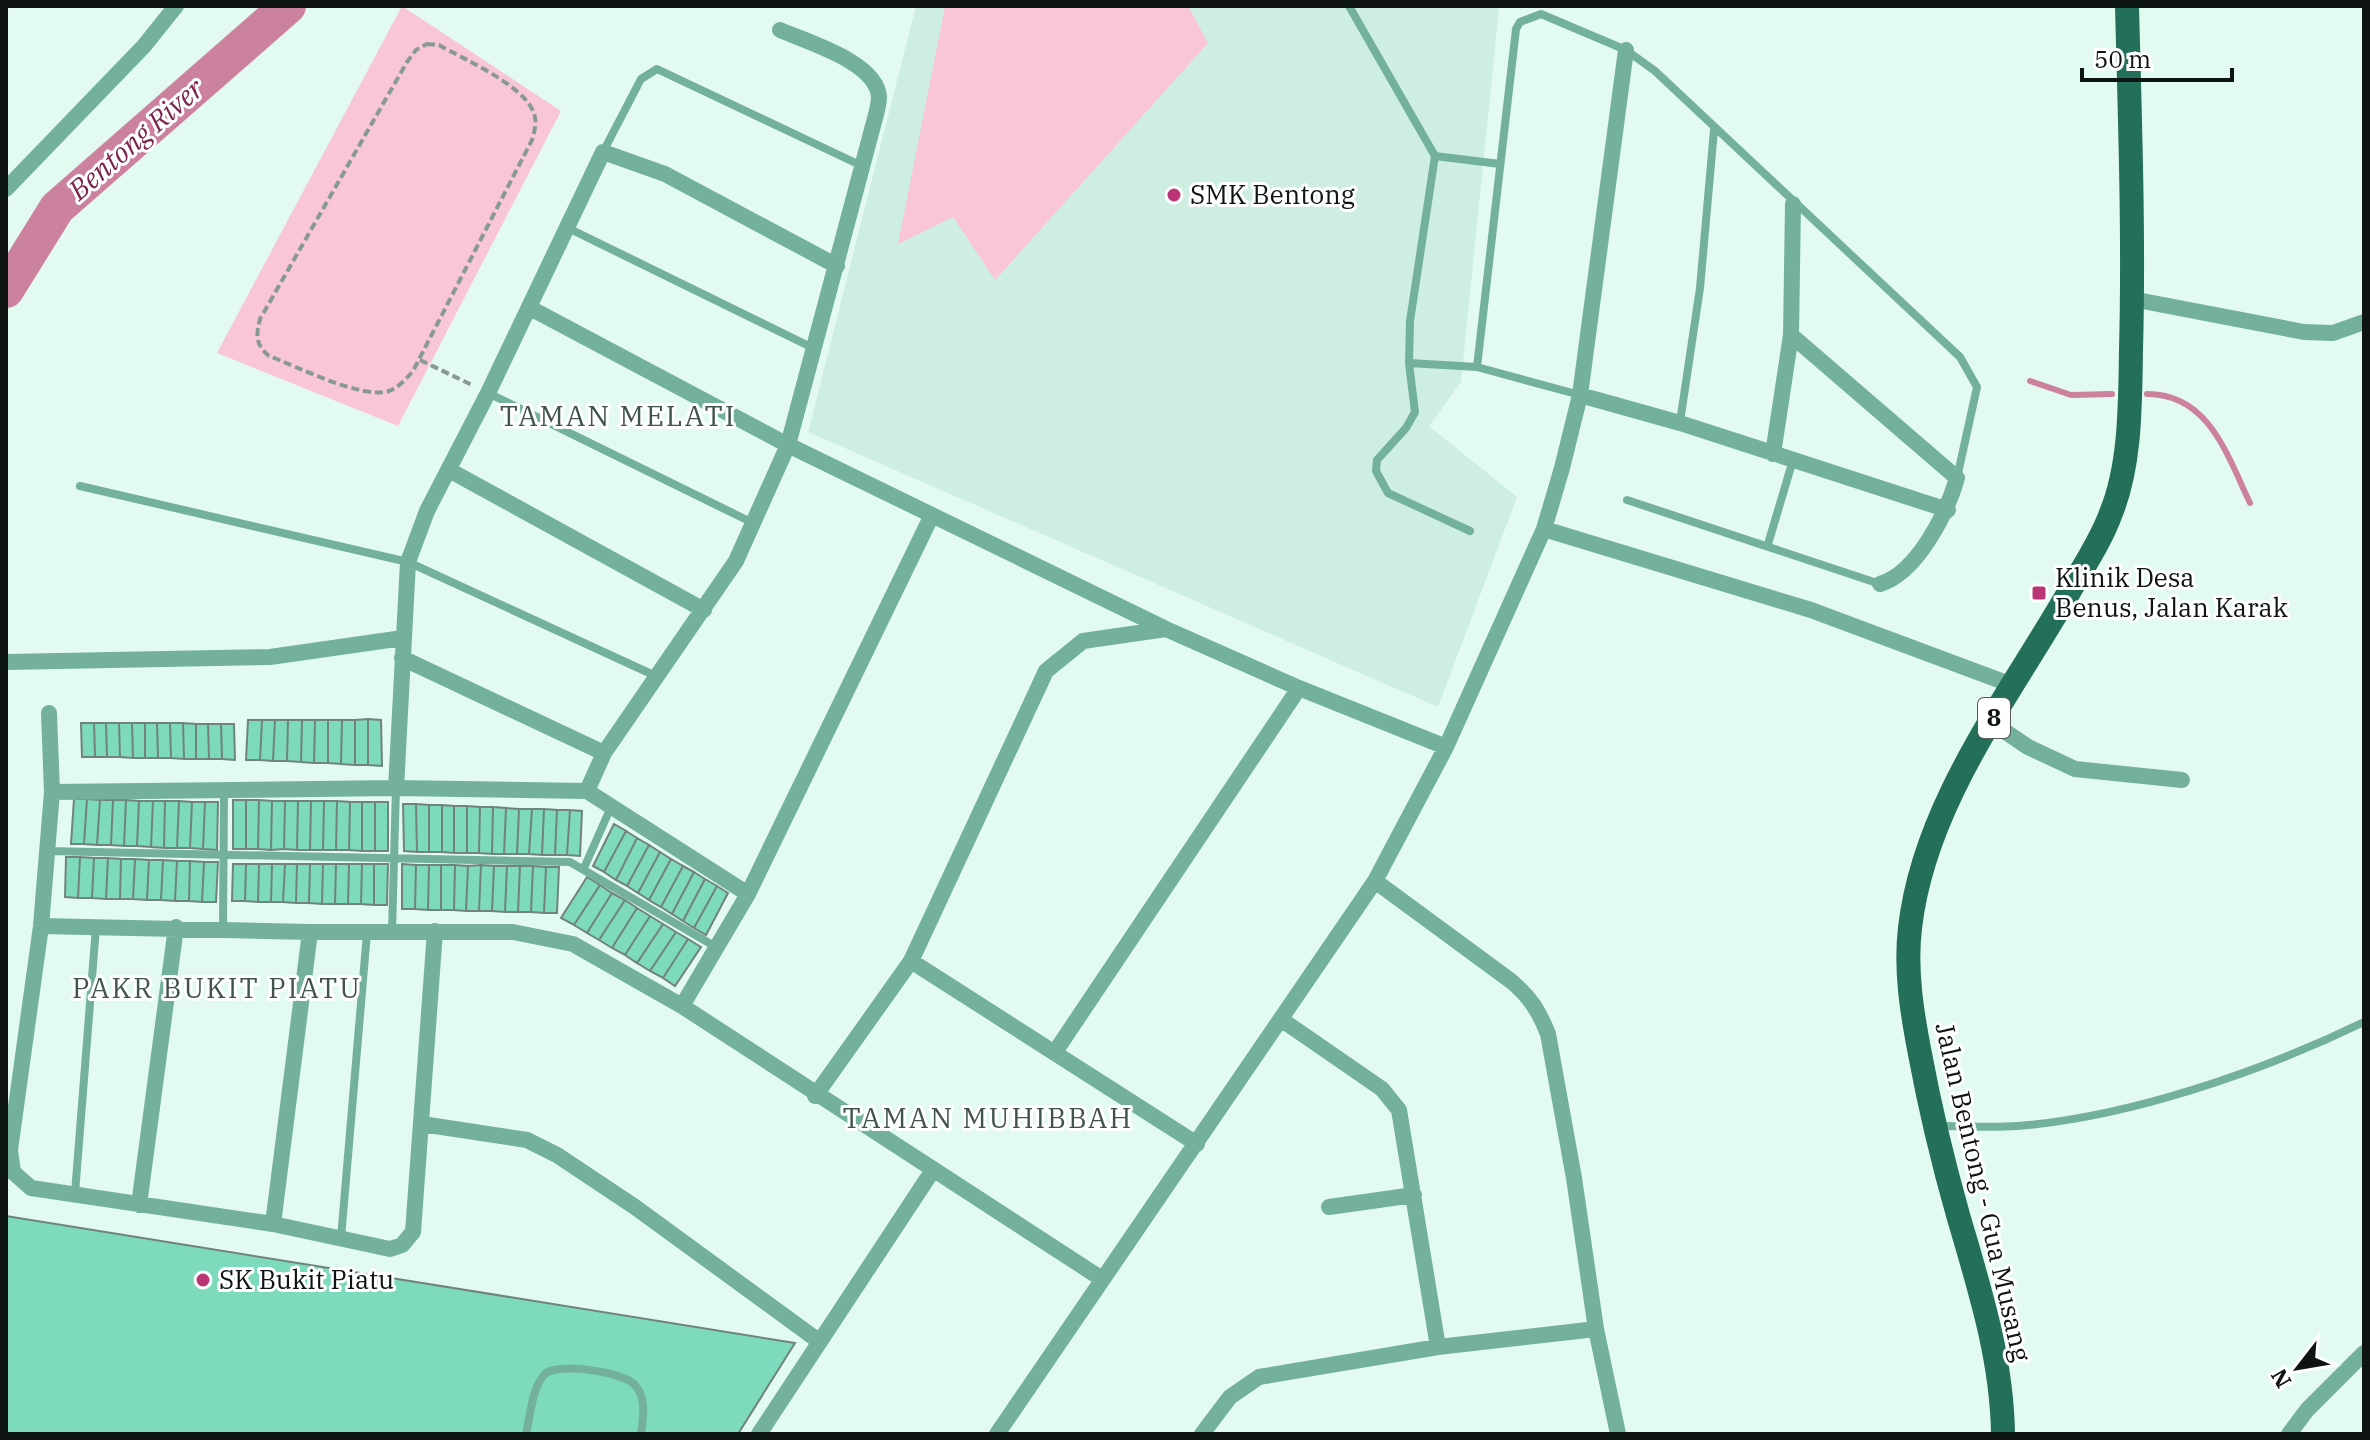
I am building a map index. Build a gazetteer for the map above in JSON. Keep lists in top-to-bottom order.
{
  "streets": {
    "main road": ["8", "Jalan Bentong - Gua Musang"]
  },
  "districts": ["TAMAN MELATI", "PAKR BUKIT PIATU", "TAMAN MUHIBBAH"],
  "water": ["Bentong River"],
  "places": {
    "other": ["SMK Bentong", "SK Bukit Piatu"],
    "transit": ["Klinik Desa Benus, Jalan Karak"]
  },
  "scale_bar": "50 m",
  "north": "bottom left"
}
